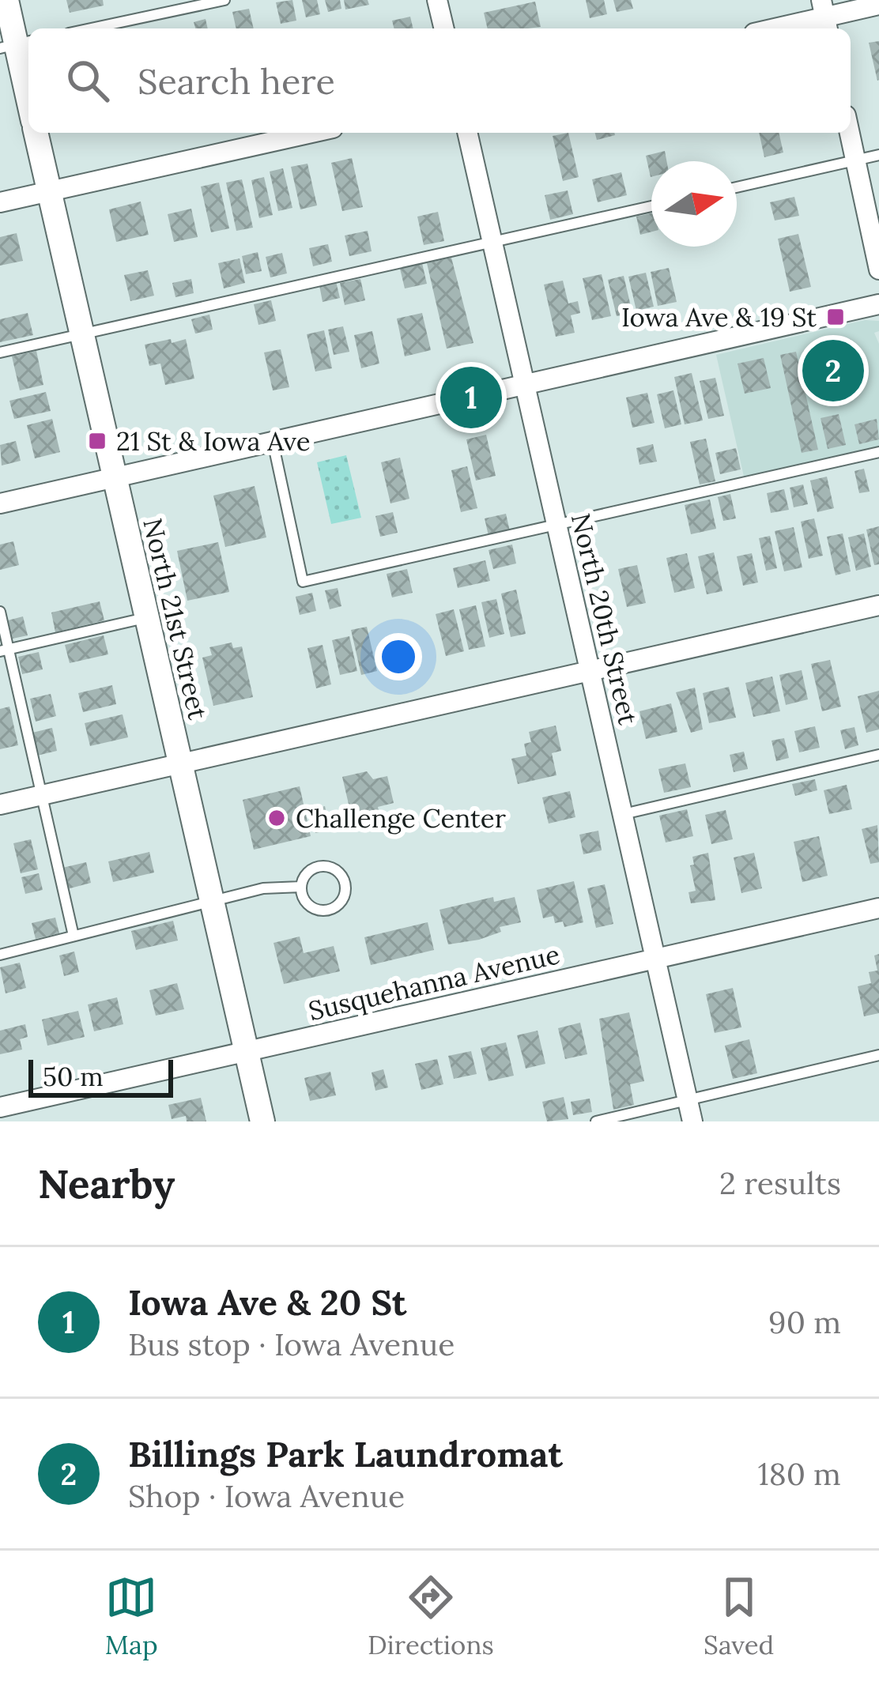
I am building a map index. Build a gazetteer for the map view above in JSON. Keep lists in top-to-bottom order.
{
  "streets": {
    "street": ["North 21st Street", "North 20th Street", "Susquehanna Avenue"]
  },
  "crossings": [
    ["North 21st Street", "Susquehanna Avenue"],
    ["North 20th Street", "Susquehanna Avenue"]
  ],
  "places": {
    "transit": ["Iowa Ave & 19 St", "21 St & Iowa Ave"],
    "other": ["Challenge Center"]
  },
  "scale_bar": "50 m",
  "north": "right",
  "page": {
    "search": "Search here",
    "pins": ["2", "1"],
    "scale": "50 m",
    "heading": ["Nearby", "2 results"],
    "list": [
      {
        "mark": "1",
        "name": "Iowa Ave & 20 St",
        "note": "Bus stop · Iowa Avenue",
        "value": "90 m"
      },
      {
        "mark": "2",
        "name": "Billings Park Laundromat",
        "note": "Shop · Iowa Avenue",
        "value": "180 m"
      }
    ],
    "nav": ["Map", "Directions", "Saved"]
  }
}
